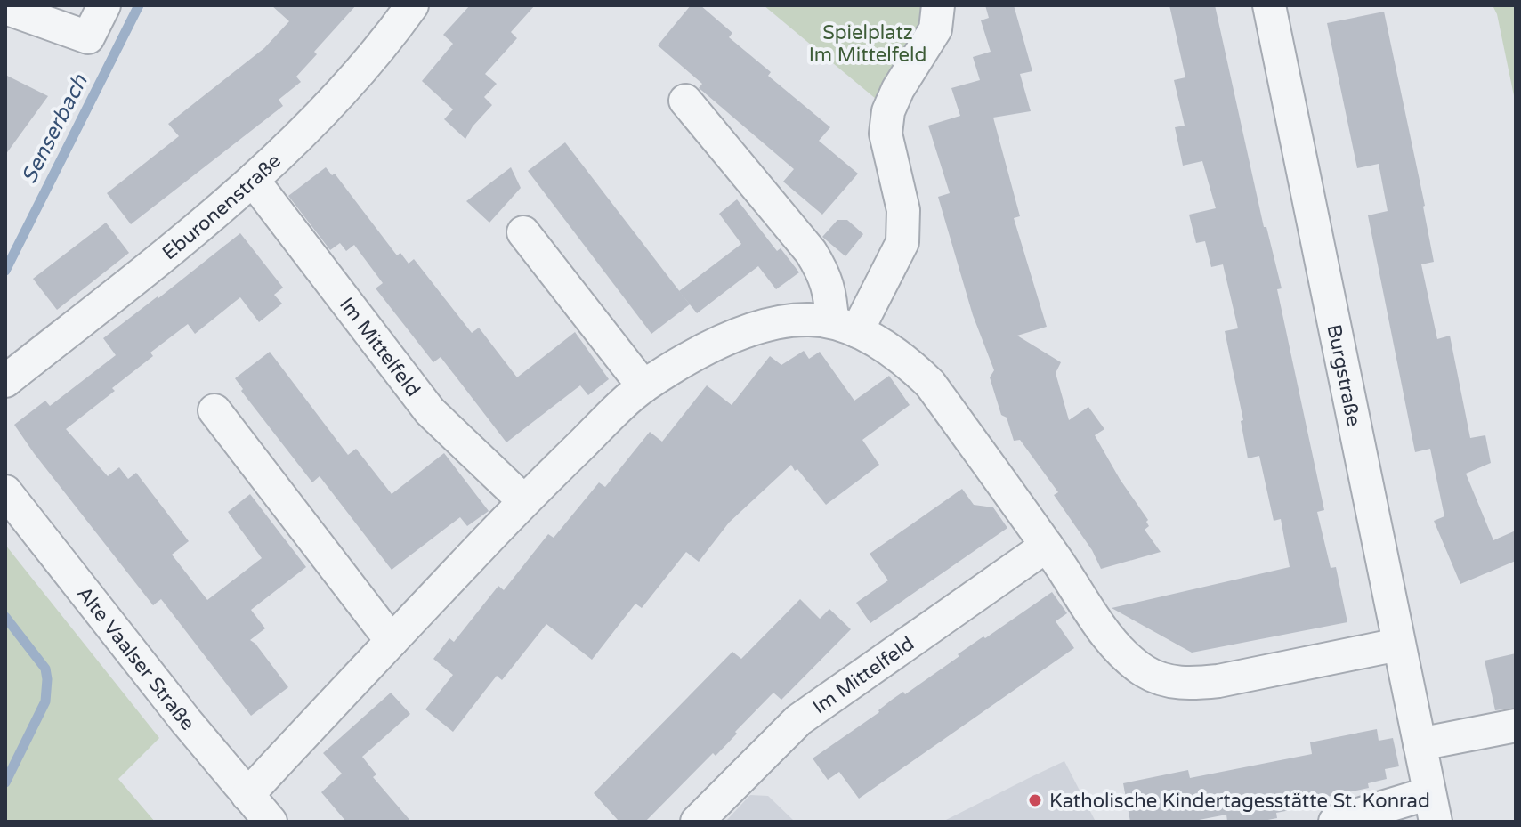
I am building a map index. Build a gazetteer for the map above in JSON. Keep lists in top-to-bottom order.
{
  "streets": {
    "street": [
      "Eburonenstraße",
      "Im Mittelfeld",
      "Burgstraße",
      "Alte Vaalser Straße"
    ]
  },
  "crossings": [
    ["Eburonenstraße", "Im Mittelfeld"]
  ],
  "water": ["Senserbach"],
  "parks": ["Spielplatz Im Mittelfeld"],
  "places": ["Katholische Kindertagesstätte St. Konrad"]
}
